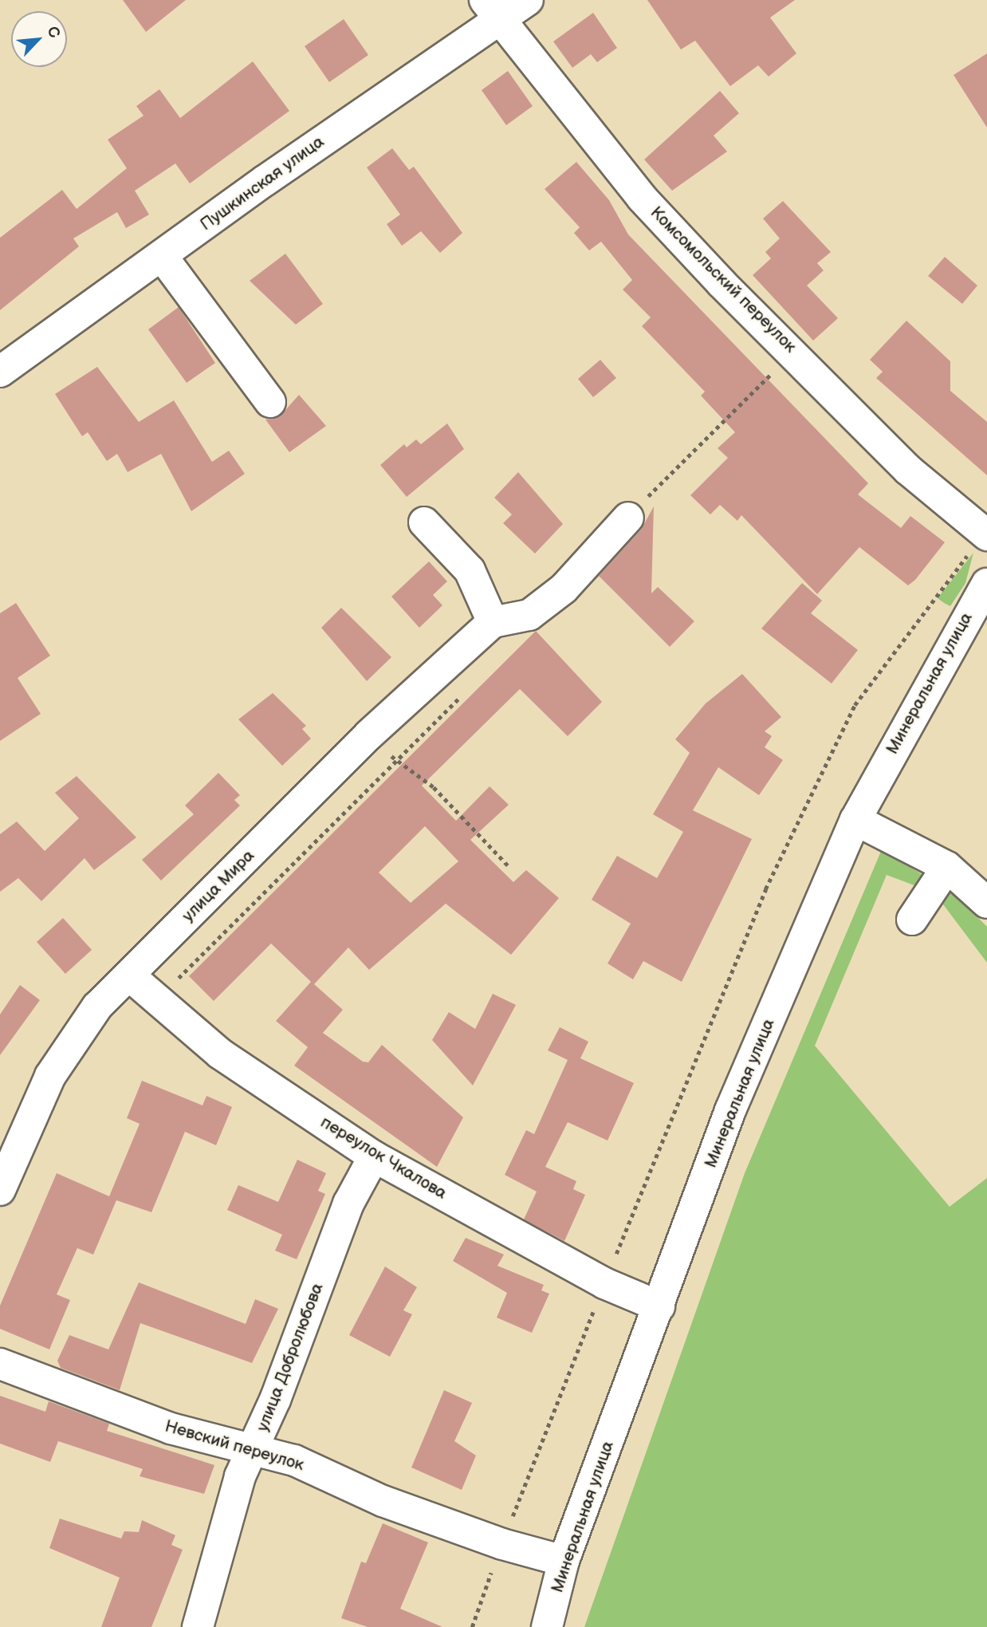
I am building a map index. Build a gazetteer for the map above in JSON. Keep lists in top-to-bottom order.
{
  "streets": {
    "street": [
      "Пушкинская улица",
      "Комсомольский переулок",
      "Минеральная улица",
      "улица Мира",
      "переулок Чкалова",
      "улица Добролюбова",
      "Невский переулок"
    ]
  },
  "crossings": [
    ["Пушкинская улица", "Комсомольский переулок"],
    ["Минеральная улица", "переулок Чкалова"],
    ["Минеральная улица", "Невский переулок"],
    ["улица Мира", "переулок Чкалова"],
    ["переулок Чкалова", "улица Добролюбова"],
    ["улица Добролюбова", "Невский переулок"]
  ],
  "north": "top right"
}
